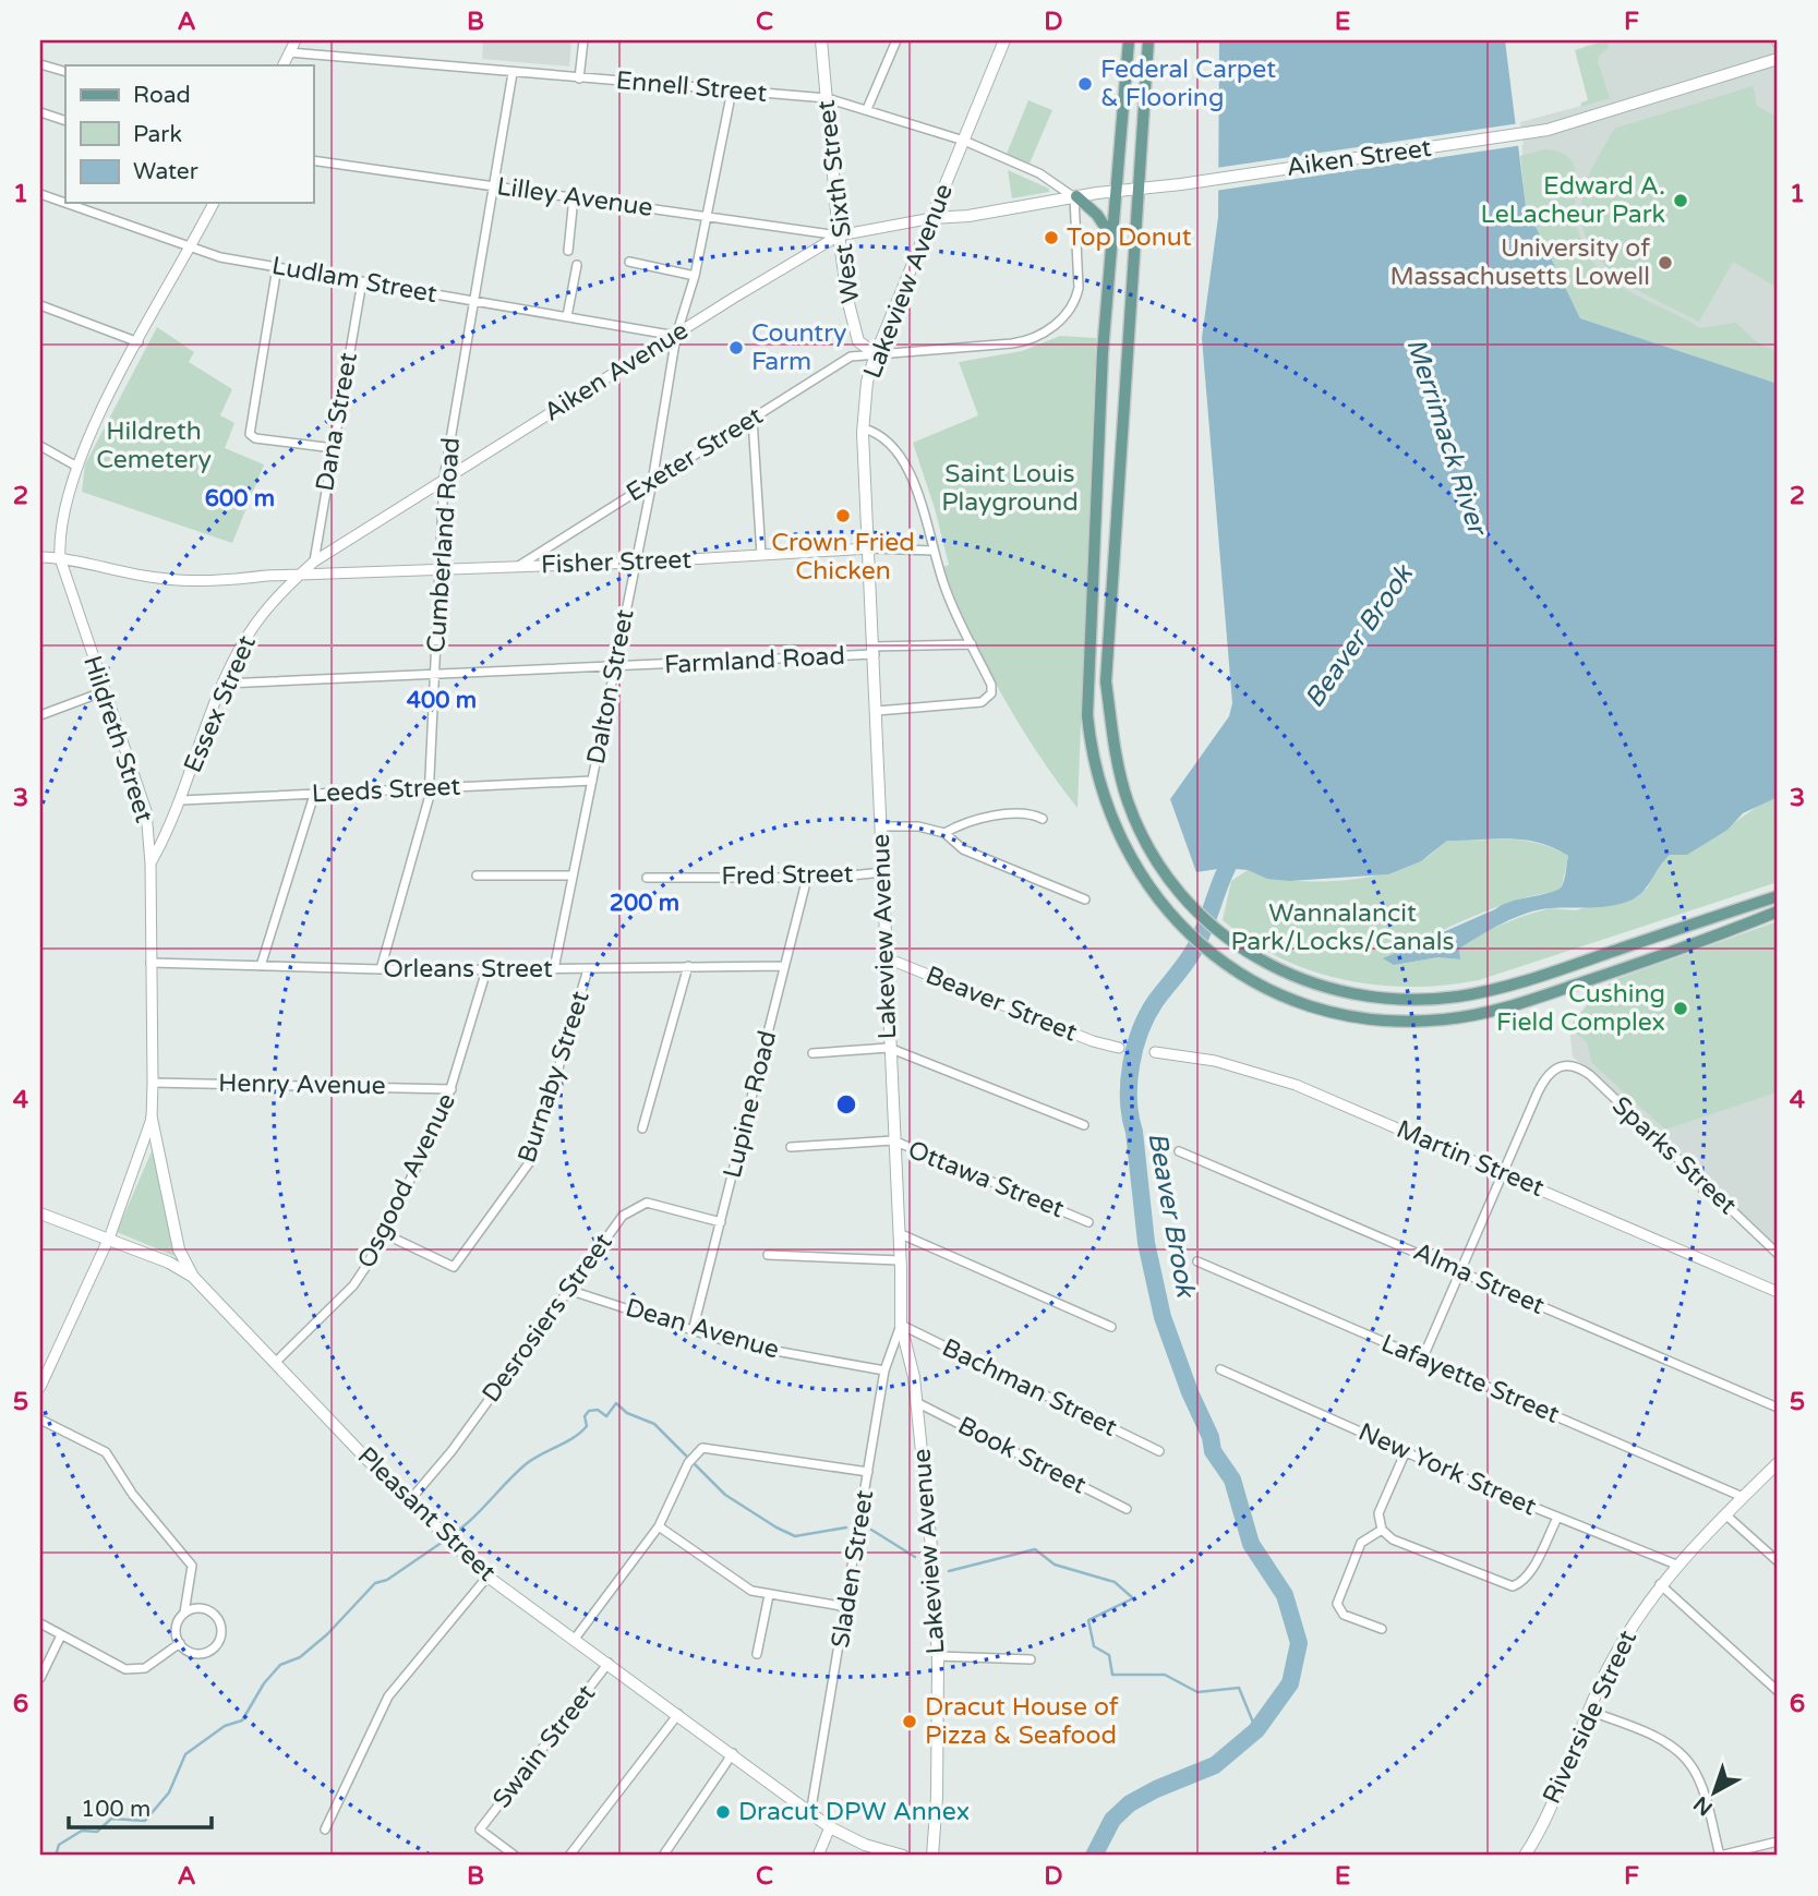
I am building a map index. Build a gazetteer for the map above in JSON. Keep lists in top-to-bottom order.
{
  "streets": {
    "main road": [
      "Aiken Street",
      "West Sixth Street",
      "Lakeview Avenue",
      "Pleasant Street",
      "Riverside Street"
    ],
    "street": [
      "Ennell Street",
      "Lilley Avenue",
      "Ludlam Street",
      "Aiken Avenue",
      "Dana Street",
      "Exeter Street",
      "Cumberland Road",
      "Fisher Street",
      "Farmland Road",
      "Dalton Street",
      "Essex Street",
      "Hildreth Street",
      "Leeds Street",
      "Fred Street",
      "Orleans Street",
      "Beaver Street",
      "Burnaby Street",
      "Henry Avenue",
      "Lupine Road",
      "Sparks Street",
      "Martin Street",
      "Ottawa Street",
      "Osgood Avenue",
      "Alma Street",
      "Desrosiers Street",
      "Dean Avenue",
      "Lafayette Street",
      "Bachman Street",
      "Book Street",
      "New York Street",
      "Sladen Street",
      "Swain Street"
    ]
  },
  "crossings": [
    ["Ennell Street", "Aiken Street"],
    ["Ennell Street", "West Sixth Street"],
    ["Ennell Street", "Lakeview Avenue"],
    ["Ennell Street", "Exeter Street"],
    ["Ennell Street", "Cumberland Road"],
    ["Ennell Street", "Dalton Street"],
    ["Aiken Street", "Lakeview Avenue"],
    ["Aiken Street", "Aiken Avenue"],
    ["Aiken Street", "Exeter Street"],
    ["Lilley Avenue", "West Sixth Street"],
    ["Lilley Avenue", "Aiken Avenue"],
    ["Lilley Avenue", "Cumberland Road"],
    ["Lilley Avenue", "Dalton Street"],
    ["West Sixth Street", "Lakeview Avenue"],
    ["West Sixth Street", "Aiken Avenue"],
    ["West Sixth Street", "Exeter Street"],
    ["Ludlam Street", "Aiken Avenue"],
    ["Ludlam Street", "Dana Street"],
    ["Ludlam Street", "Cumberland Road"],
    ["Ludlam Street", "Dalton Street"],
    ["Ludlam Street", "Hildreth Street"],
    ["Lakeview Avenue", "Aiken Avenue"],
    ["Lakeview Avenue", "Exeter Street"],
    ["Lakeview Avenue", "Fisher Street"],
    ["Lakeview Avenue", "Farmland Road"],
    ["Lakeview Avenue", "Fred Street"],
    ["Lakeview Avenue", "Beaver Street"],
    ["Lakeview Avenue", "Ottawa Street"],
    ["Lakeview Avenue", "Bachman Street"],
    ["Lakeview Avenue", "Book Street"],
    ["Lakeview Avenue", "Sladen Street"],
    ["Aiken Avenue", "Dana Street"],
    ["Aiken Avenue", "Cumberland Road"],
    ["Aiken Avenue", "Dalton Street"],
    ["Aiken Avenue", "Essex Street"],
    ["Dana Street", "Essex Street"],
    ["Exeter Street", "Fisher Street"],
    ["Exeter Street", "Dalton Street"],
    ["Cumberland Road", "Fisher Street"],
    ["Cumberland Road", "Farmland Road"],
    ["Cumberland Road", "Leeds Street"],
    ["Cumberland Road", "Orleans Street"],
    ["Fisher Street", "Dalton Street"],
    ["Fisher Street", "Essex Street"],
    ["Farmland Road", "Dalton Street"],
    ["Farmland Road", "Essex Street"],
    ["Dalton Street", "Leeds Street"],
    ["Dalton Street", "Orleans Street"],
    ["Essex Street", "Hildreth Street"],
    ["Essex Street", "Leeds Street"],
    ["Hildreth Street", "Orleans Street"],
    ["Hildreth Street", "Henry Avenue"],
    ["Hildreth Street", "Pleasant Street"],
    ["Fred Street", "Lupine Road"],
    ["Orleans Street", "Burnaby Street"],
    ["Orleans Street", "Lupine Road"],
    ["Orleans Street", "Osgood Avenue"],
    ["Burnaby Street", "Osgood Avenue"],
    ["Henry Avenue", "Osgood Avenue"],
    ["Lupine Road", "Desrosiers Street"],
    ["Lupine Road", "Dean Avenue"],
    ["Sparks Street", "Martin Street"],
    ["Osgood Avenue", "Pleasant Street"],
    ["Desrosiers Street", "Dean Avenue"],
    ["Desrosiers Street", "Pleasant Street"],
    ["Dean Avenue", "Sladen Street"],
    ["Lafayette Street", "Riverside Street"],
    ["Bachman Street", "Sladen Street"],
    ["New York Street", "Riverside Street"],
    ["Pleasant Street", "Sladen Street"],
    ["Pleasant Street", "Swain Street"]
  ],
  "water": ["Merrimack River", "Beaver Brook"],
  "parks": ["Hildreth Cemetery", "Saint Louis Playground", "Wannalancit Park/Locks/Canals"],
  "places": [
    "Federal Carpet & Flooring",
    "Edward A. LeLacheur Park",
    "Top Donut",
    "University of Massachusetts Lowell",
    "Country Farm",
    "Crown Fried Chicken",
    "Cushing Field Complex",
    "Dracut House of Pizza & Seafood",
    "Dracut DPW Annex"
  ],
  "legend": ["Road", "Park", "Water"],
  "scale_bar": "100 m",
  "north": "bottom left",
  "grid": {
    "columns": [
      "A",
      "B",
      "C",
      "D",
      "E",
      "F"
    ],
    "rows": [
      "1",
      "2",
      "3",
      "4",
      "5",
      "6"
    ]
  },
  "rings": ["600 m", "400 m", "200 m"]
}
